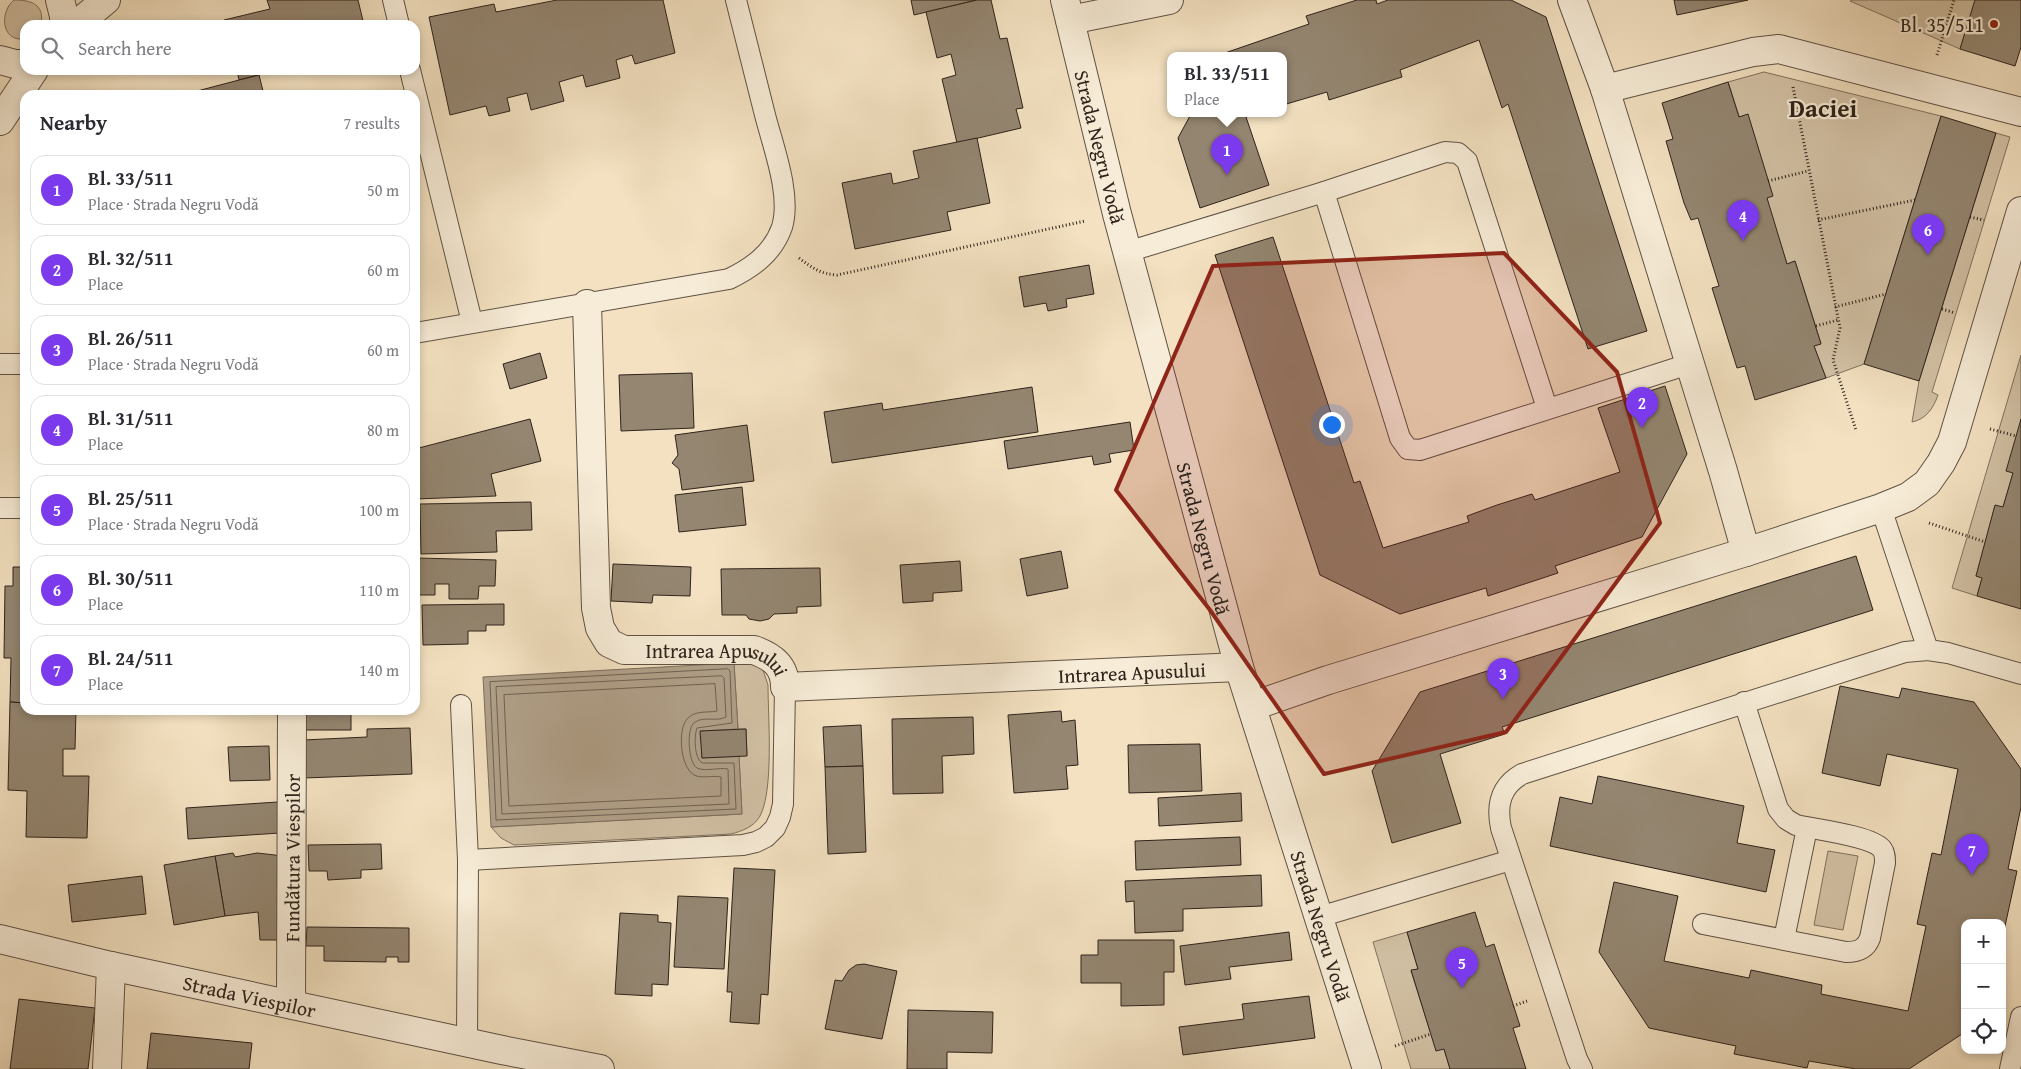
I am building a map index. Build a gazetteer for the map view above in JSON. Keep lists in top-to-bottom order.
{
  "streets": {
    "street": [
      "Strada Negru Vodă",
      "Intrarea Apusului",
      "Fundătura Viespilor",
      "Strada Viespilor"
    ]
  },
  "crossings": [
    ["Strada Negru Vodă", "Intrarea Apusului"],
    ["Fundătura Viespilor", "Strada Viespilor"]
  ],
  "districts": ["Daciei"],
  "places": ["Bl. 35/511"],
  "page": {
    "search": "Search here",
    "popup": ["Bl. 33/511", "Place"],
    "heading": ["Nearby", "7 results"],
    "pins": [
      "1",
      "4",
      "6",
      "2",
      "3",
      "7",
      "5"
    ],
    "list": [
      {
        "mark": "1",
        "name": "Bl. 33/511",
        "note": "Place · Strada Negru Vodă",
        "value": "50 m"
      },
      {
        "mark": "2",
        "name": "Bl. 32/511",
        "note": "Place",
        "value": "60 m"
      },
      {
        "mark": "3",
        "name": "Bl. 26/511",
        "note": "Place · Strada Negru Vodă",
        "value": "60 m"
      },
      {
        "mark": "4",
        "name": "Bl. 31/511",
        "note": "Place",
        "value": "80 m"
      },
      {
        "mark": "5",
        "name": "Bl. 25/511",
        "note": "Place · Strada Negru Vodă",
        "value": "100 m"
      },
      {
        "mark": "6",
        "name": "Bl. 30/511",
        "note": "Place",
        "value": "110 m"
      },
      {
        "mark": "7",
        "name": "Bl. 24/511",
        "note": "Place",
        "value": "140 m"
      }
    ],
    "map_buttons": ["+", "−"]
  }
}
